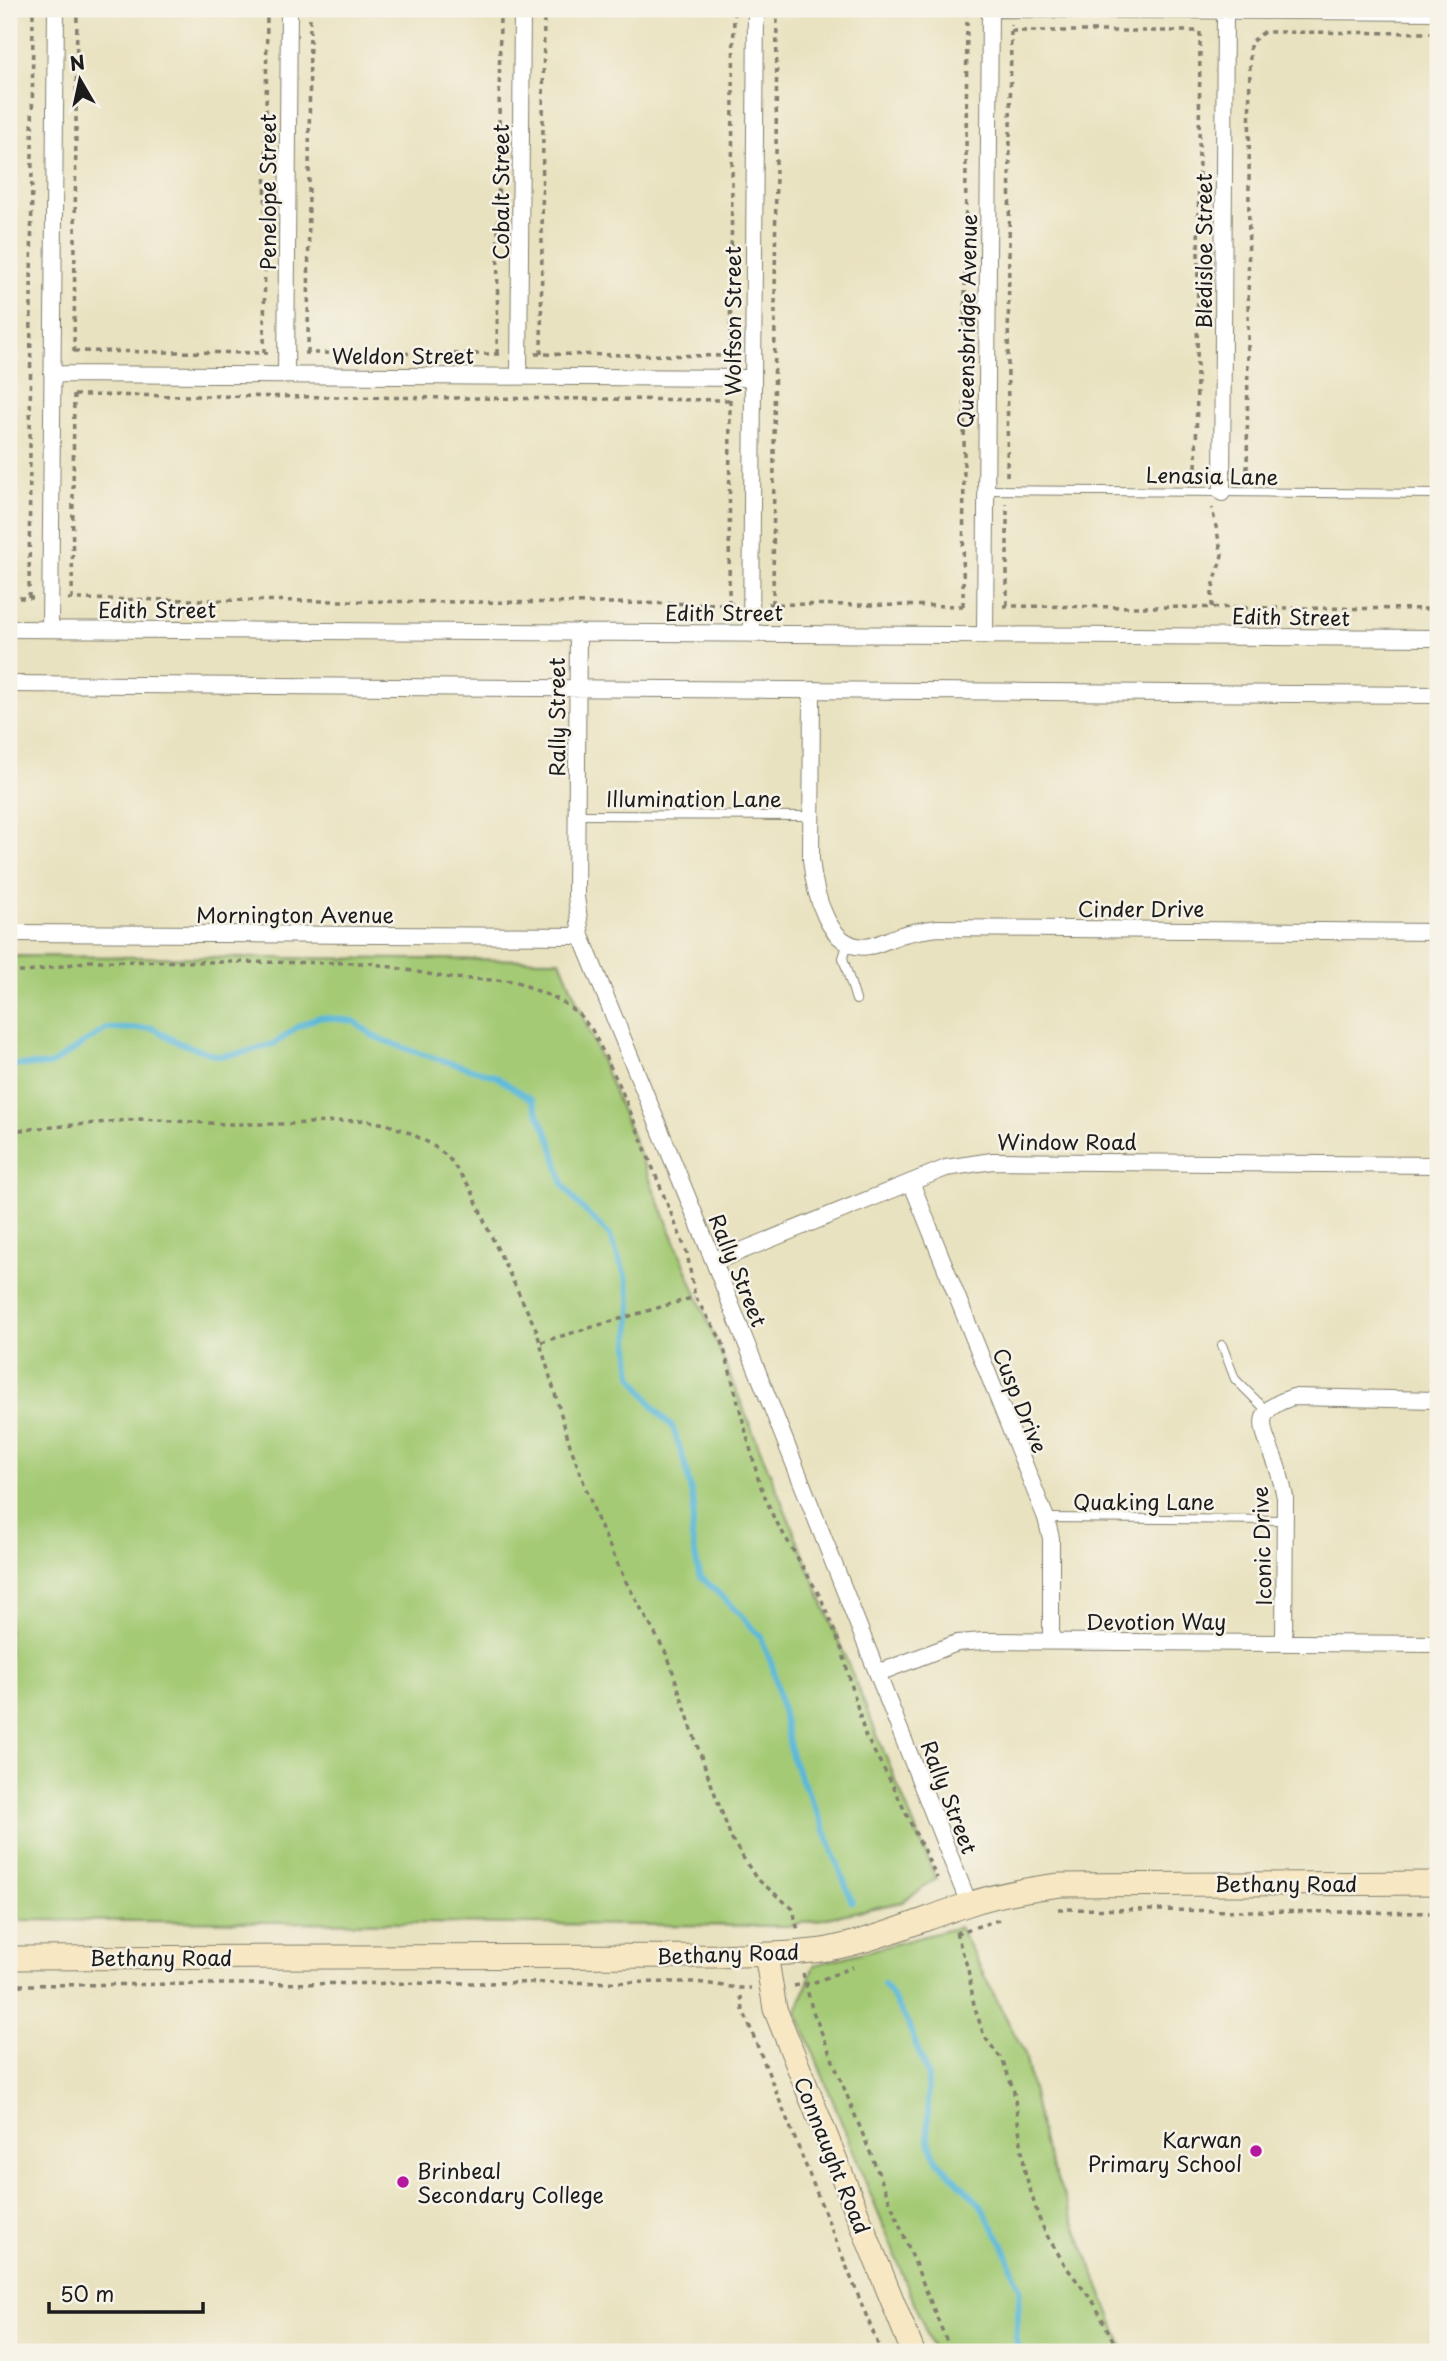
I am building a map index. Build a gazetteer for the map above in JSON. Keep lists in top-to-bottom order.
{
  "streets": {
    "street": [
      "Penelope Street",
      "Cobalt Street",
      "Bledisloe Street",
      "Wolfson Street",
      "Queensbridge Avenue",
      "Weldon Street",
      "Edith Street",
      "Rally Street",
      "Cinder Drive",
      "Mornington Avenue",
      "Window Road",
      "Cusp Drive",
      "Iconic Drive",
      "Devotion Way",
      "Bethany Road",
      "Connaught Road"
    ],
    "lane": ["Lenasia Lane", "Illumination Lane", "Quaking Lane"]
  },
  "crossings": [
    ["Penelope Street", "Weldon Street"],
    ["Cobalt Street", "Weldon Street"],
    ["Bledisloe Street", "Lenasia Lane"],
    ["Wolfson Street", "Weldon Street"],
    ["Wolfson Street", "Edith Street"],
    ["Queensbridge Avenue", "Lenasia Lane"],
    ["Queensbridge Avenue", "Edith Street"],
    ["Edith Street", "Rally Street"],
    ["Rally Street", "Illumination Lane"],
    ["Rally Street", "Mornington Avenue"],
    ["Rally Street", "Window Road"],
    ["Rally Street", "Devotion Way"],
    ["Rally Street", "Bethany Road"],
    ["Window Road", "Cusp Drive"],
    ["Cusp Drive", "Quaking Lane"],
    ["Cusp Drive", "Devotion Way"],
    ["Quaking Lane", "Iconic Drive"],
    ["Iconic Drive", "Devotion Way"],
    ["Bethany Road", "Connaught Road"]
  ],
  "places": ["Karwan Primary School", "Brinbeal Secondary College"],
  "scale_bar": "50 m",
  "north": "top"
}
